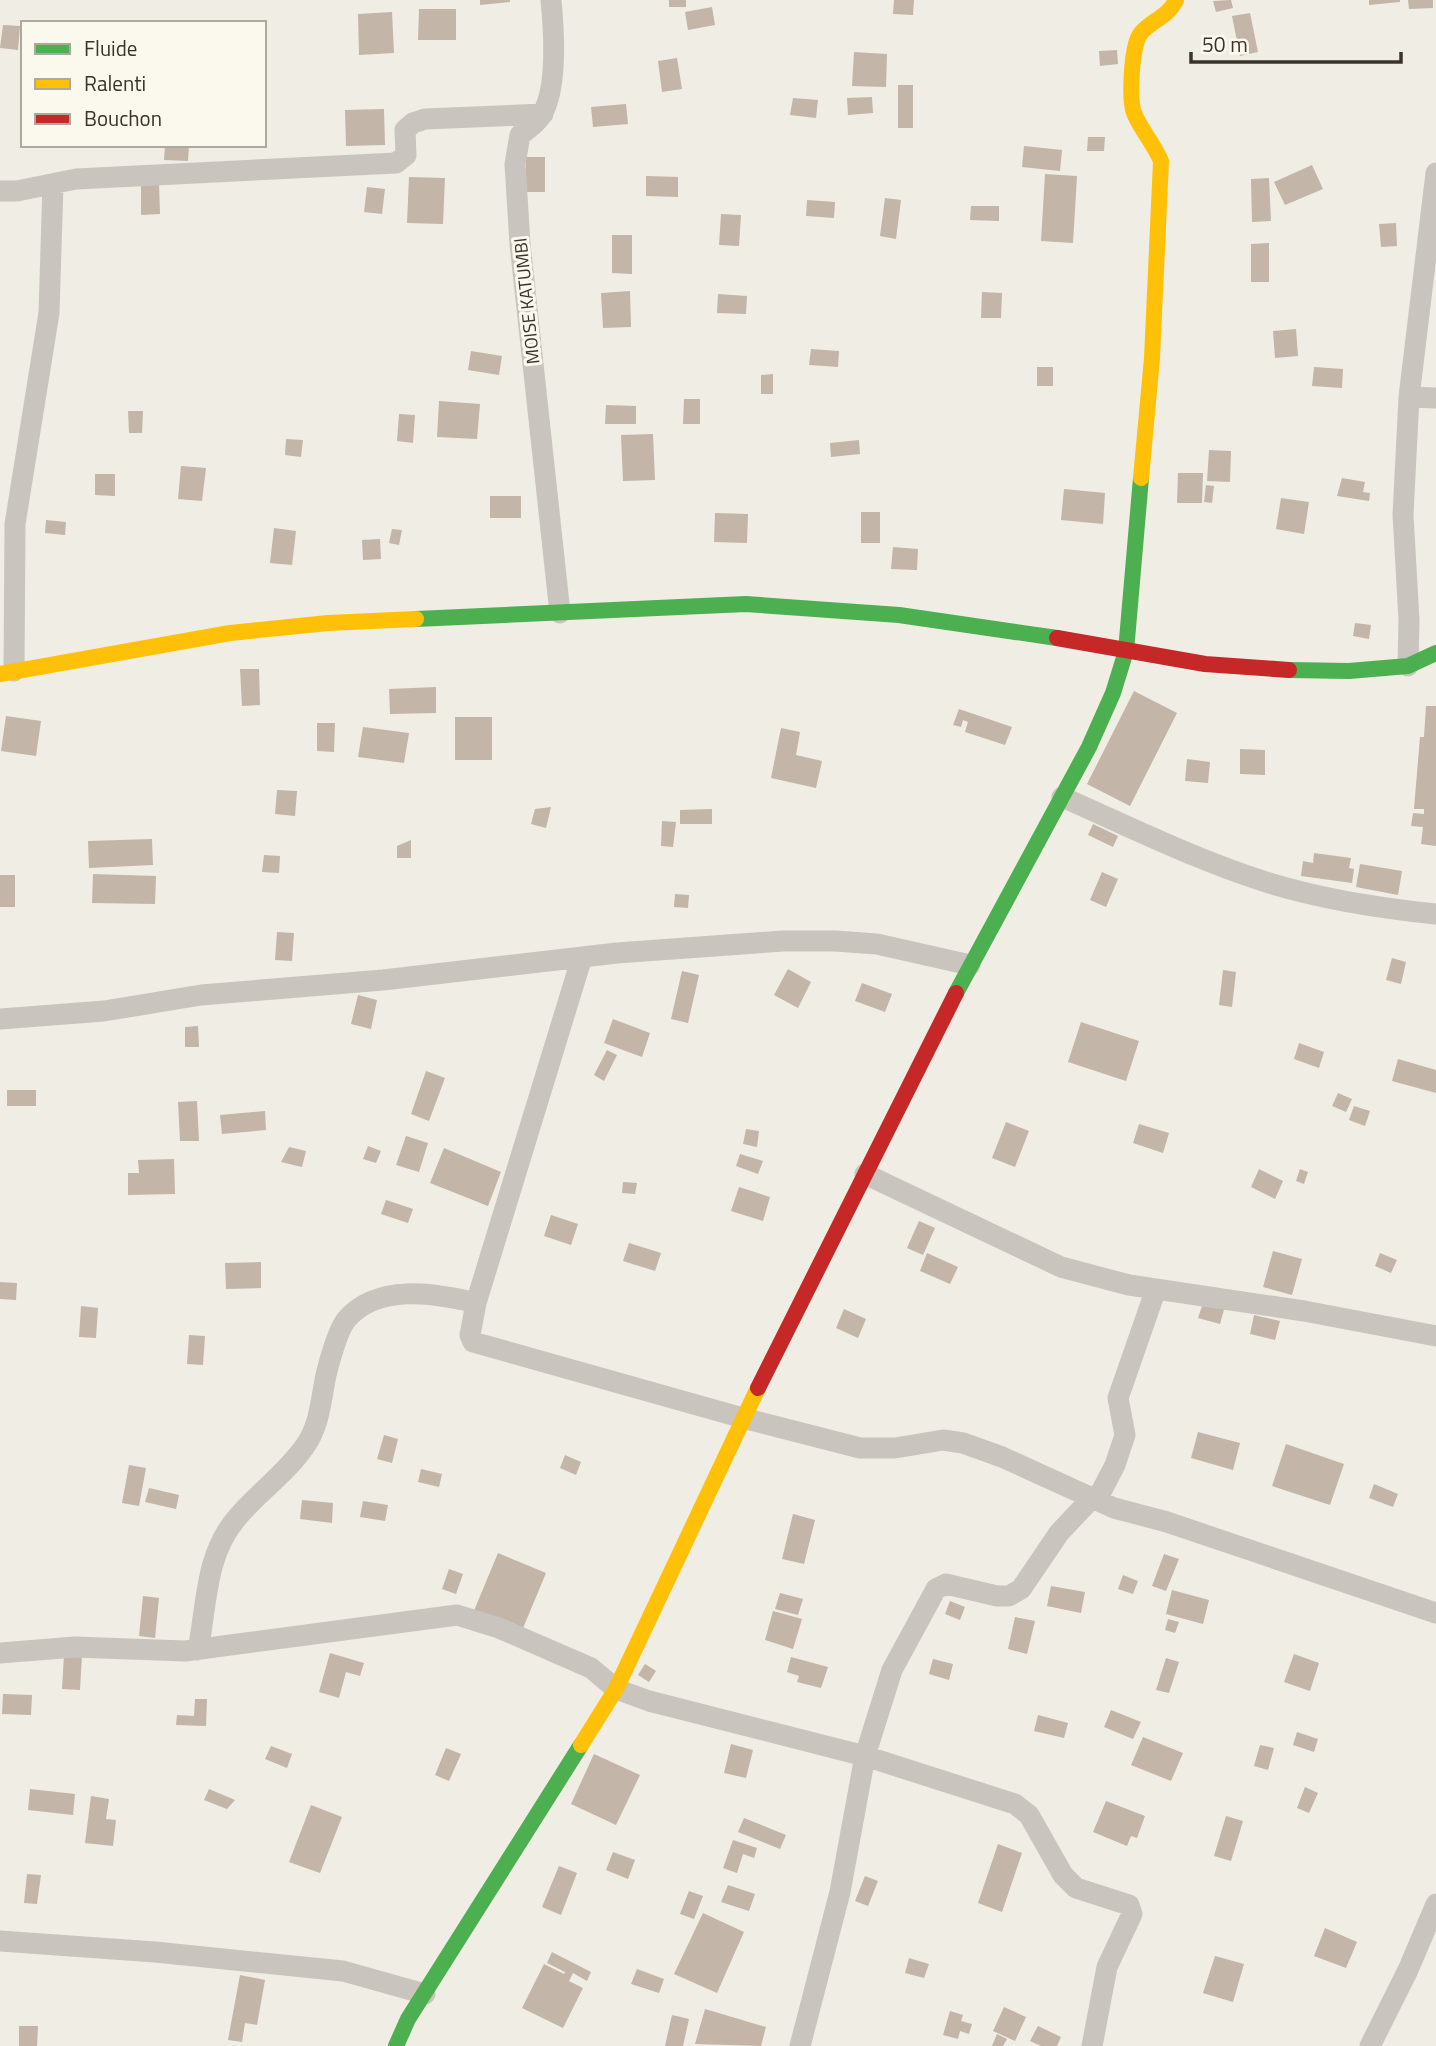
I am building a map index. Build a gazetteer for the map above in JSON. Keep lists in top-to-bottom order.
{
  "streets": {
    "street": ["MOISE KATUMBI"]
  },
  "legend": ["Fluide", "Ralenti", "Bouchon"],
  "scale_bar": "50 m"
}
